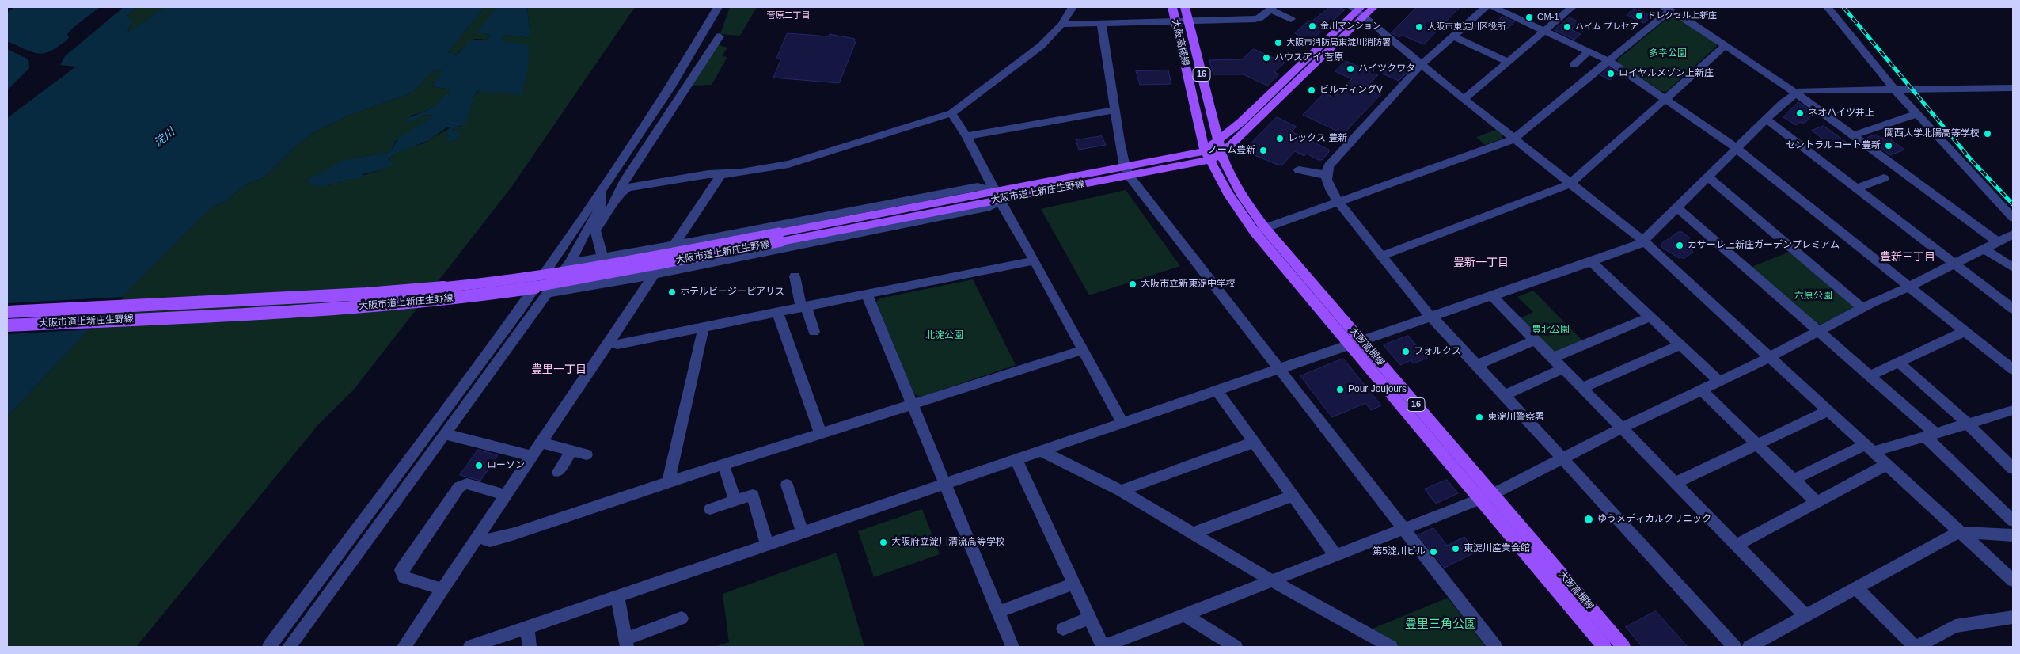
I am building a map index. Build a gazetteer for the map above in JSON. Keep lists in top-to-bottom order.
{
  "streets": {
    "main road": ["大阪高槻線", "16", "大阪市道上新庄生野線"]
  },
  "crossings": [
    ["大阪高槻線", "大阪市道上新庄生野線"]
  ],
  "districts": [
    "菅原二丁目",
    "豊新三丁目",
    "豊新一丁目",
    "豊里一丁目"
  ],
  "water": ["淀川"],
  "parks": [
    "多幸公園",
    "六原公園",
    "豊北公園",
    "北淀公園",
    "豊里三角公園"
  ],
  "places": [
    "ドレクセル上新庄",
    "GM-1",
    "金川マンション",
    "大阪市東淀川区役所",
    "ハイム プレセア",
    "大阪市消防局東淀川消防署",
    "ハウスアイ 菅原",
    "ハイツクワタ",
    "ロイヤルメゾン上新庄",
    "ビルディングV",
    "ネオハイツ井上",
    "関西大学北陽高等学校",
    "レックス 豊新",
    "セントラルコート豊新",
    "ノーム豊新",
    "カサーレ上新庄ガーデンプレミアム",
    "大阪市立新東淀中学校",
    "ホテルビージーピアリス",
    "フォルクス",
    "Pour Joujours",
    "東淀川警察署",
    "ローソン",
    "ゆうメディカルクリニック",
    "大阪府立淀川清流高等学校",
    "東淀川産業会館",
    "第5淀川ビル"
  ]
}
